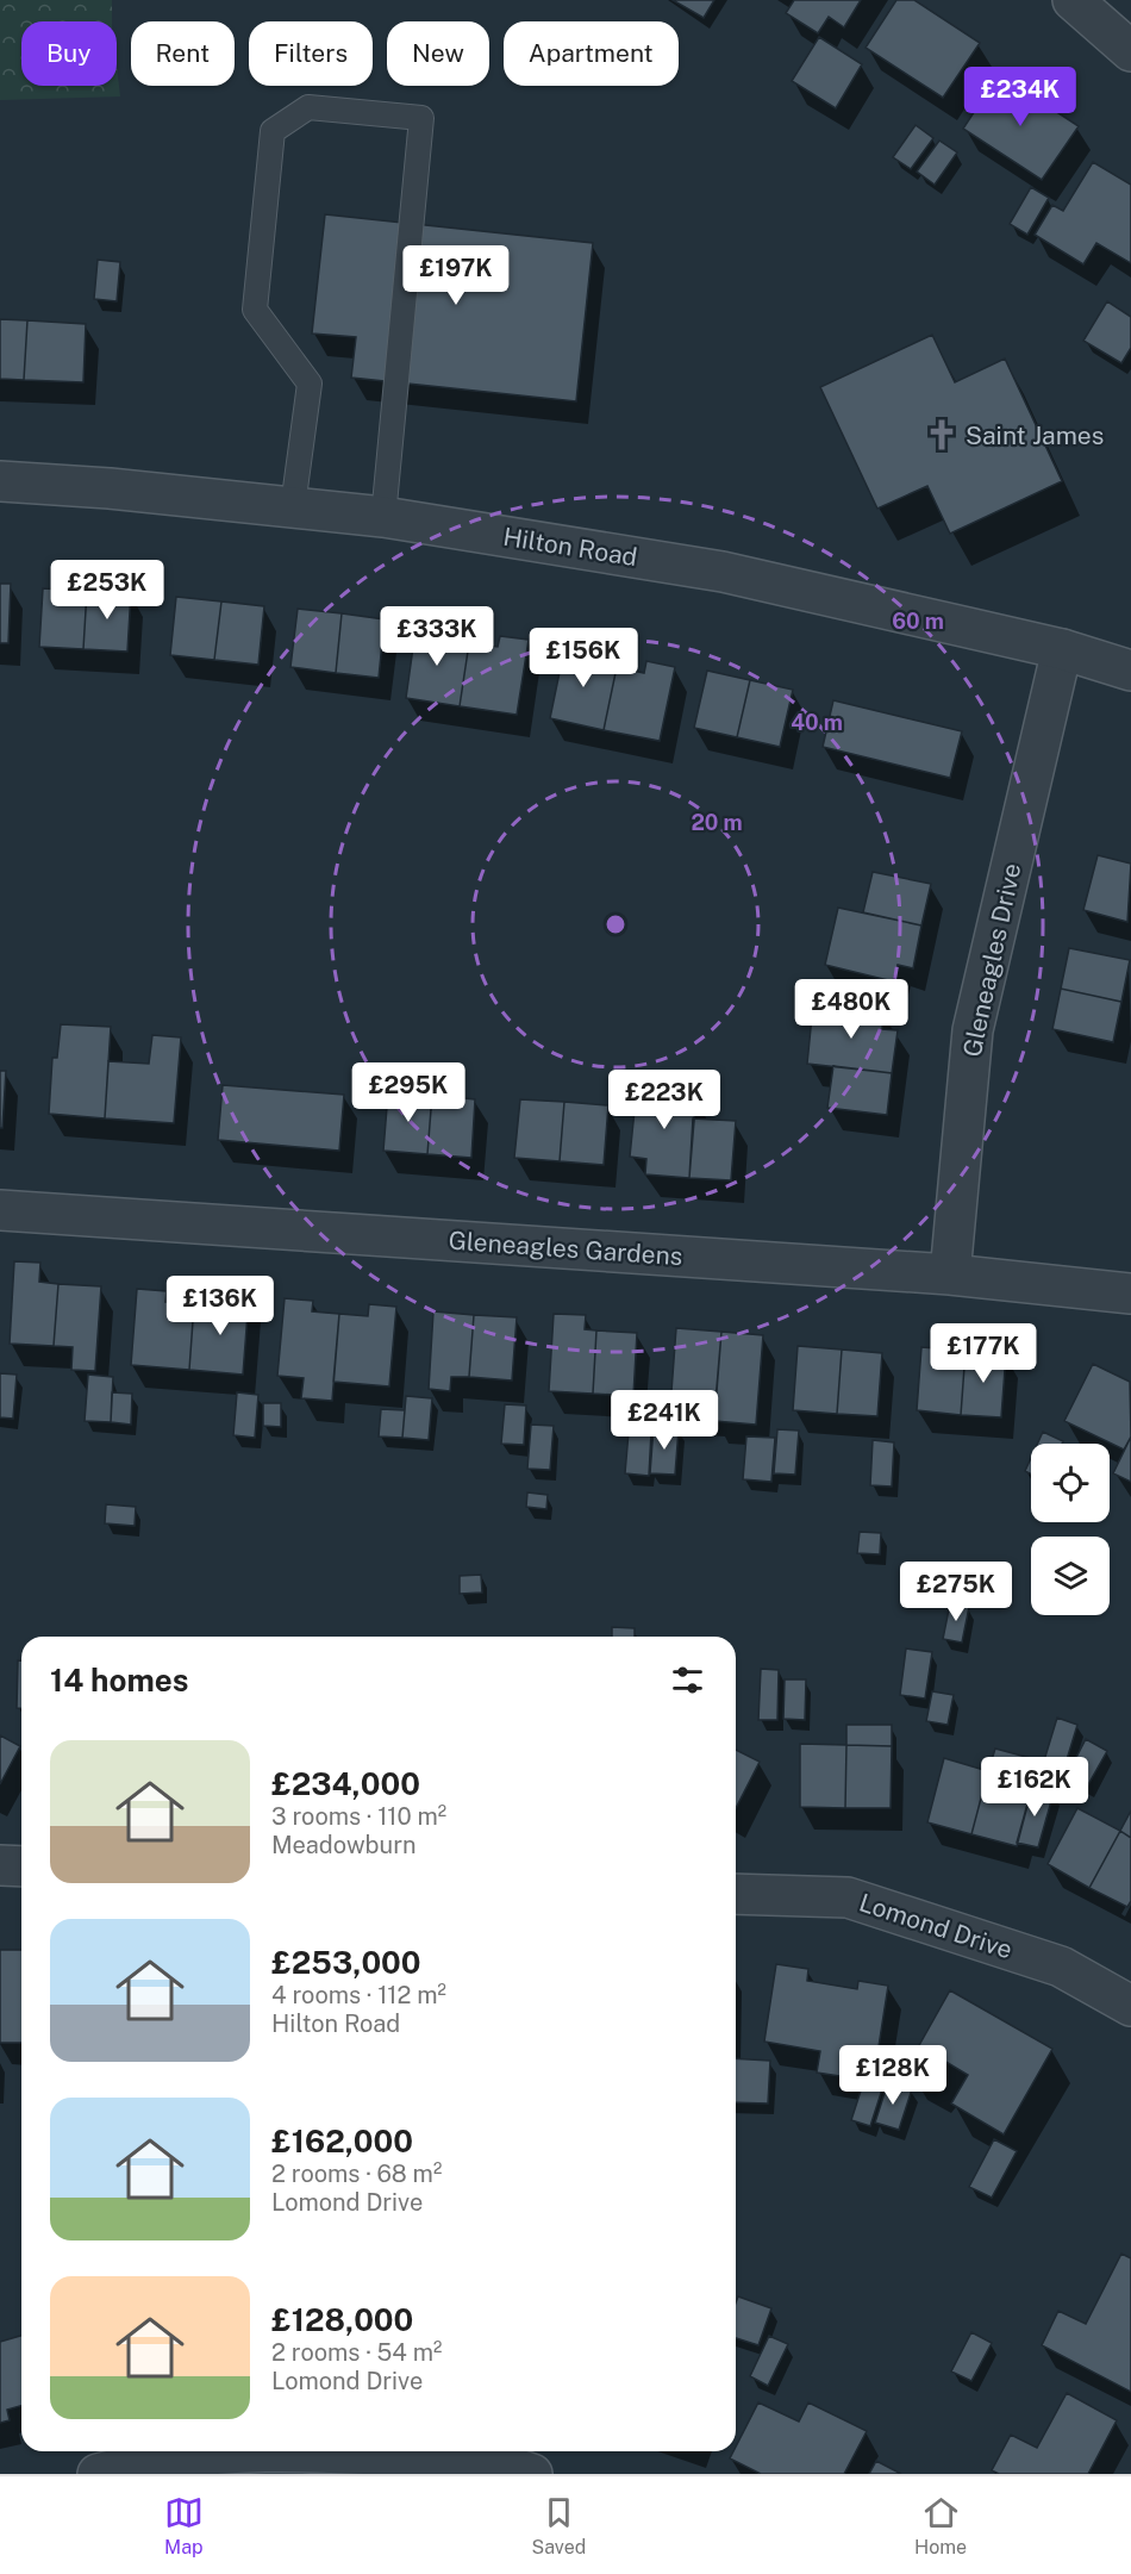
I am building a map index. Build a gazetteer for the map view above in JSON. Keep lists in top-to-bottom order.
{
  "streets": {
    "street": [
      "Hilton Road",
      "Gleneagles Drive",
      "Gleneagles Gardens",
      "Lomond Drive"
    ]
  },
  "crossings": [
    ["Hilton Road", "Gleneagles Drive"],
    ["Gleneagles Drive", "Gleneagles Gardens"]
  ],
  "places": {
    "church": ["Saint James"]
  },
  "page": {
    "chip": [
      "Buy",
      "Rent",
      "Filters",
      "New",
      "Apartment"
    ],
    "price": [
      "£234K",
      "£197K",
      "£253K",
      "£333K",
      "£156K",
      "£480K",
      "£295K",
      "£223K",
      "£136K",
      "£177K",
      "£241K",
      "£275K",
      "£162K",
      "£128K"
    ],
    "heading": "14 homes",
    "list": [
      {
        "name": "£234,000",
        "note": "3 rooms · 110 m² · Meadowburn"
      },
      {
        "name": "£253,000",
        "note": "4 rooms · 112 m² · Hilton Road"
      },
      {
        "name": "£162,000",
        "note": "2 rooms · 68 m² · Lomond Drive"
      },
      {
        "name": "£128,000",
        "note": "2 rooms · 54 m² · Lomond Drive"
      }
    ],
    "tabs": ["Map", "Saved", "Home"]
  },
  "rings": ["60 m", "40 m", "20 m"]
}
